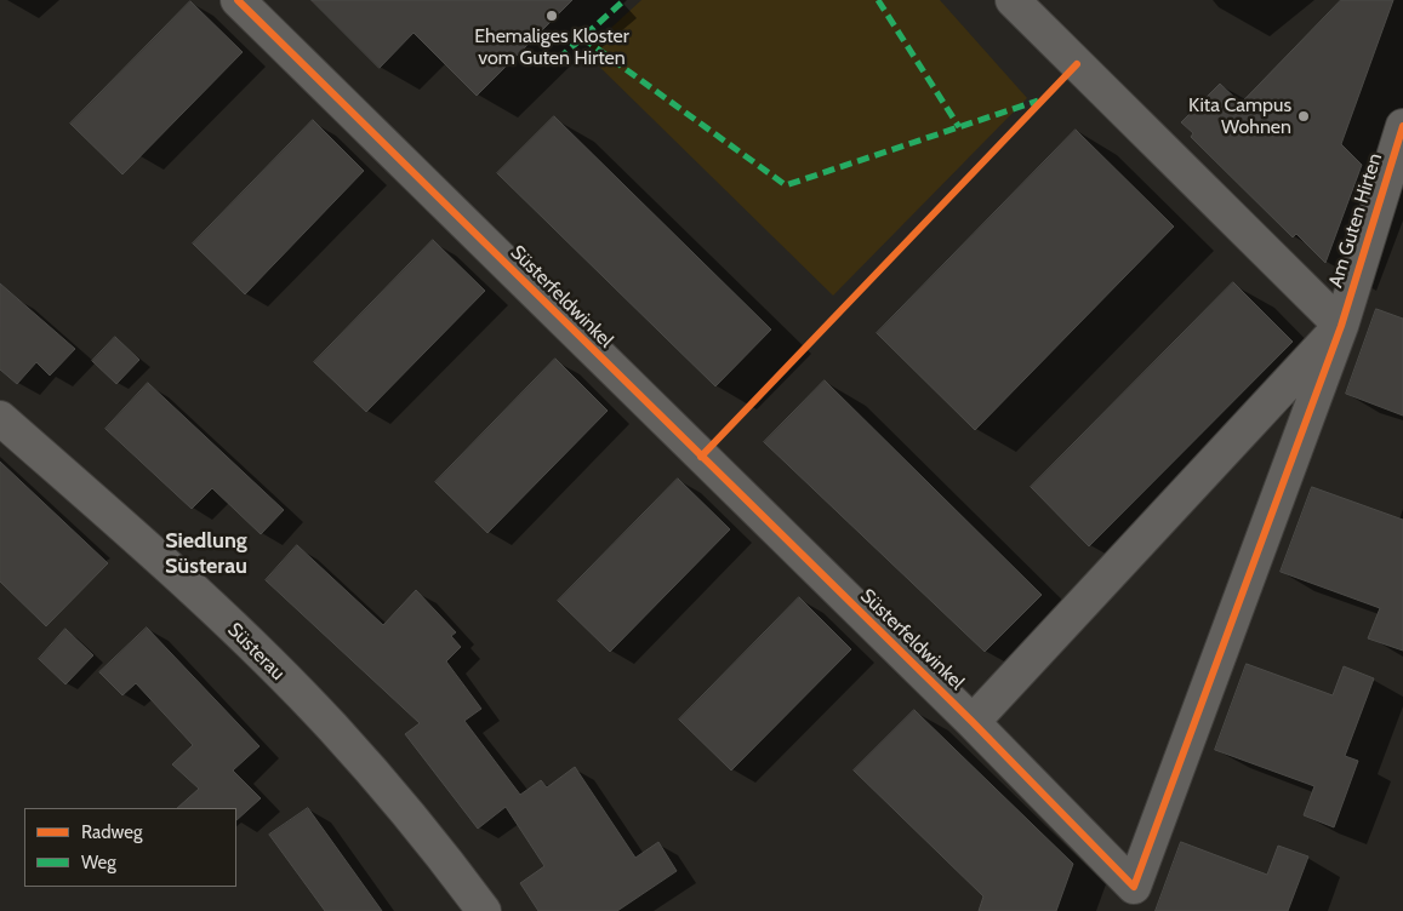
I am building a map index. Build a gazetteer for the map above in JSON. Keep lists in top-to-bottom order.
{
  "streets": {
    "street": ["Am Guten Hirten", "Süsterfeldwinkel", "Süsterau"]
  },
  "crossings": [
    ["Am Guten Hirten", "Süsterfeldwinkel"]
  ],
  "districts": ["Siedlung Süsterau"],
  "places": ["Ehemaliges Kloster vom Guten Hirten", "Kita Campus Wohnen"],
  "legend": ["Radweg", "Weg"]
}
